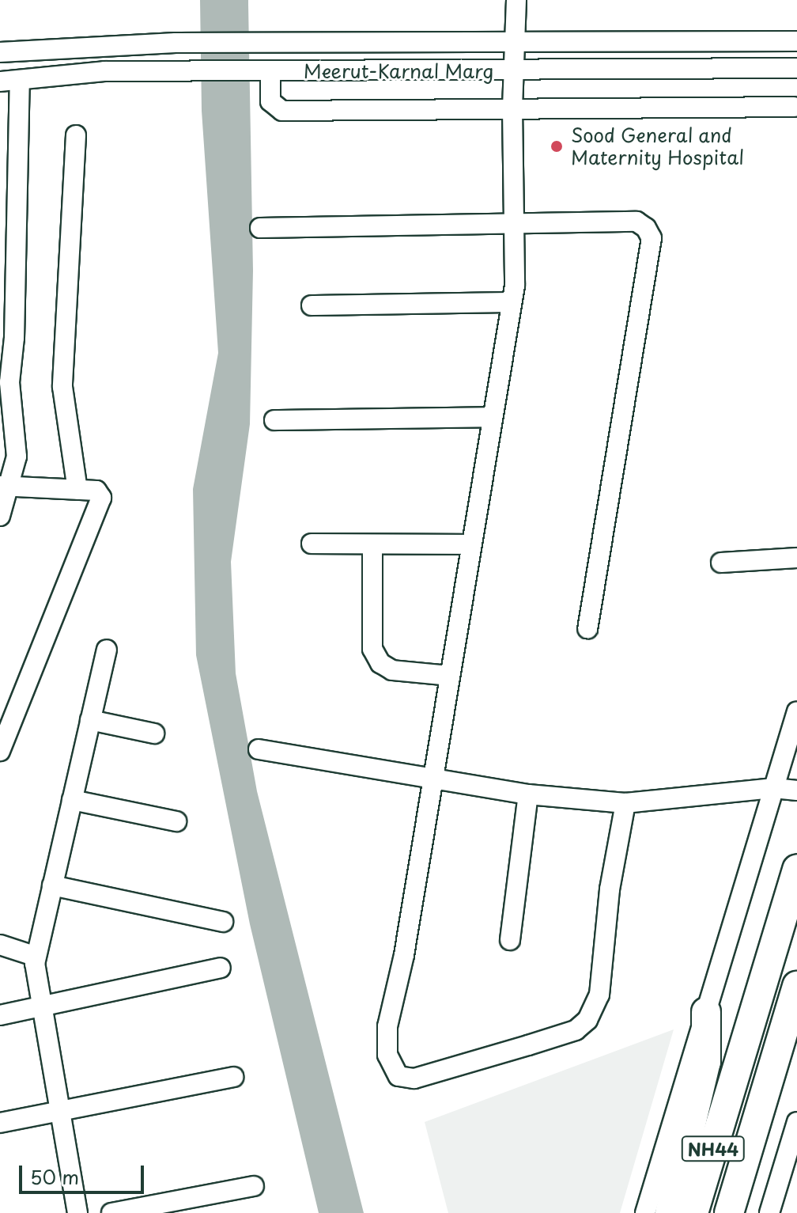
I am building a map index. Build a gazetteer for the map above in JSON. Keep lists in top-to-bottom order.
{
  "streets": {
    "highway": ["NH44"],
    "street": ["Meerut-Karnal Marg"]
  },
  "places": ["Sood General and Maternity Hospital"],
  "scale_bar": "50 m"
}
